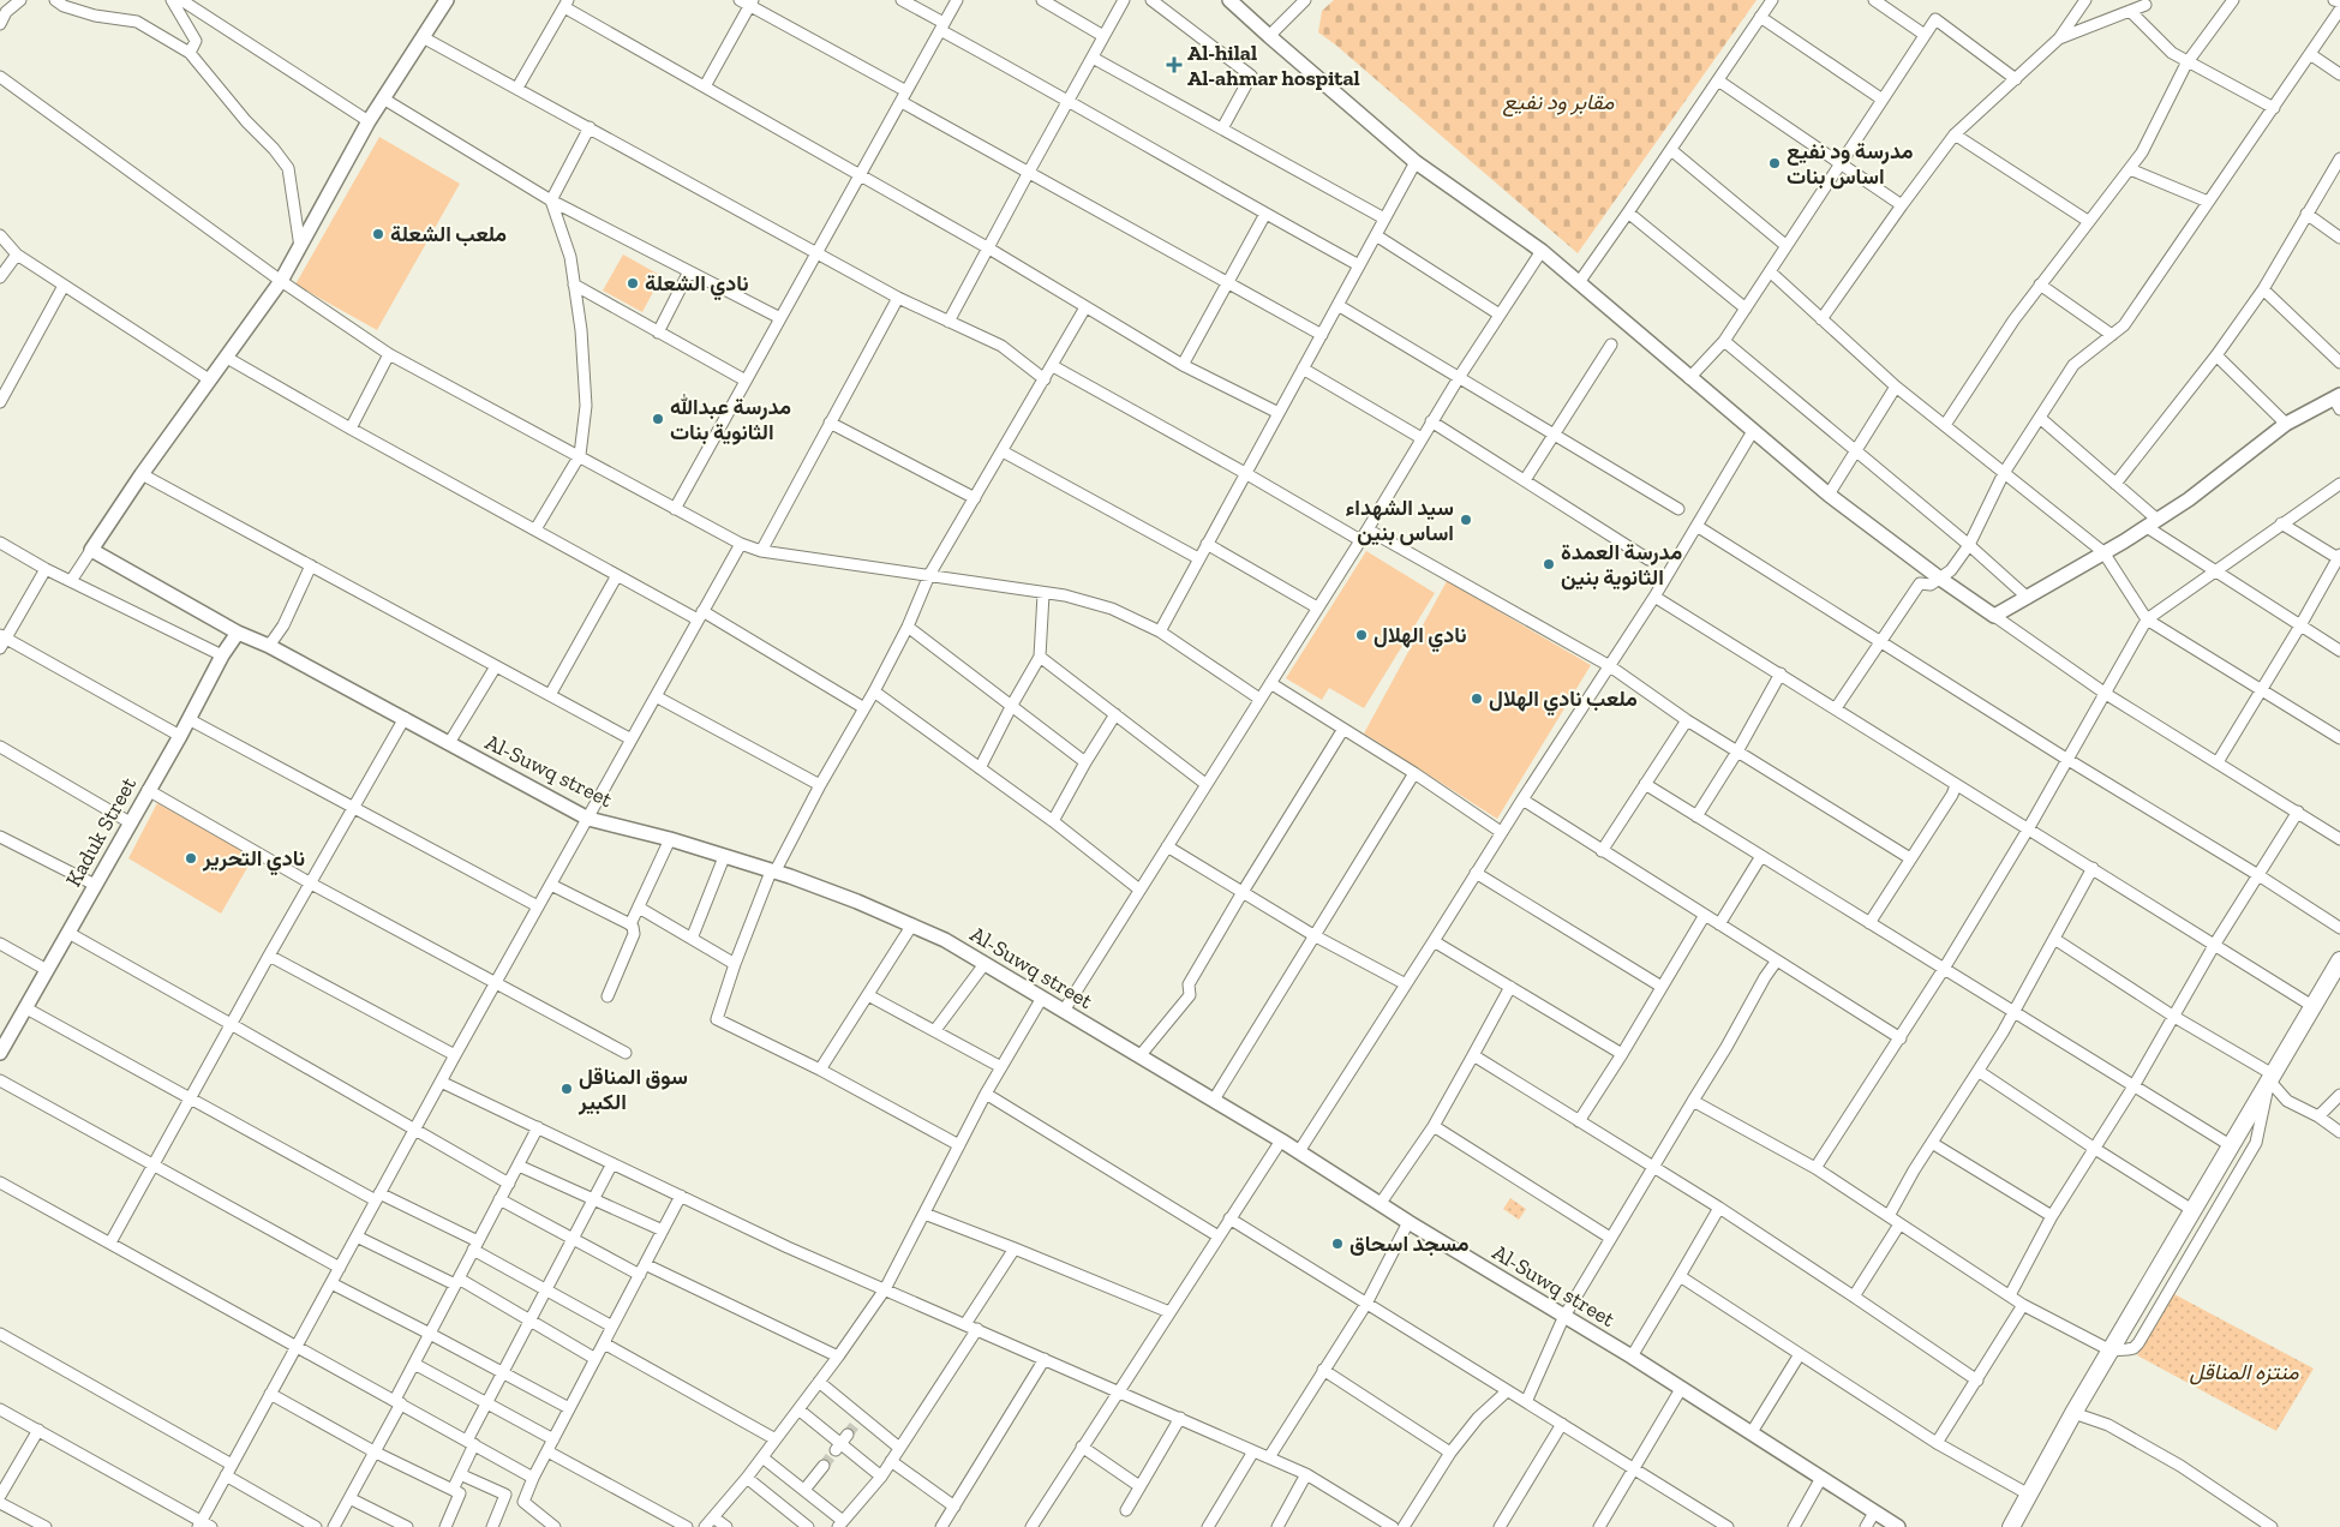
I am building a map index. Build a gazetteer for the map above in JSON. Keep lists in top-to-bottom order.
{
  "streets": {
    "street": ["Al-Suwq street", "Kaduk Street"]
  },
  "crossings": [
    ["Al-Suwq street", "Kaduk Street"]
  ],
  "parks": ["مقابر ود نفيع", "منتزه المناقل"],
  "places": {
    "health": ["Al-hilal Al-ahmar hospital"],
    "other": [
      "مدرسة ود نفيع اساس بنات",
      "ملعب الشعلة",
      "نادي الشعلة",
      "مدرسة عبدالله الثانوية بنات",
      "سيد الشهداء اساس بنين",
      "مدرسة العمدة الثانوية بنين",
      "نادي الهلال",
      "ملعب نادي الهلال",
      "نادي التحرير",
      "سوق المناقل الكبير",
      "مسجد اسحاق"
    ]
  }
}
